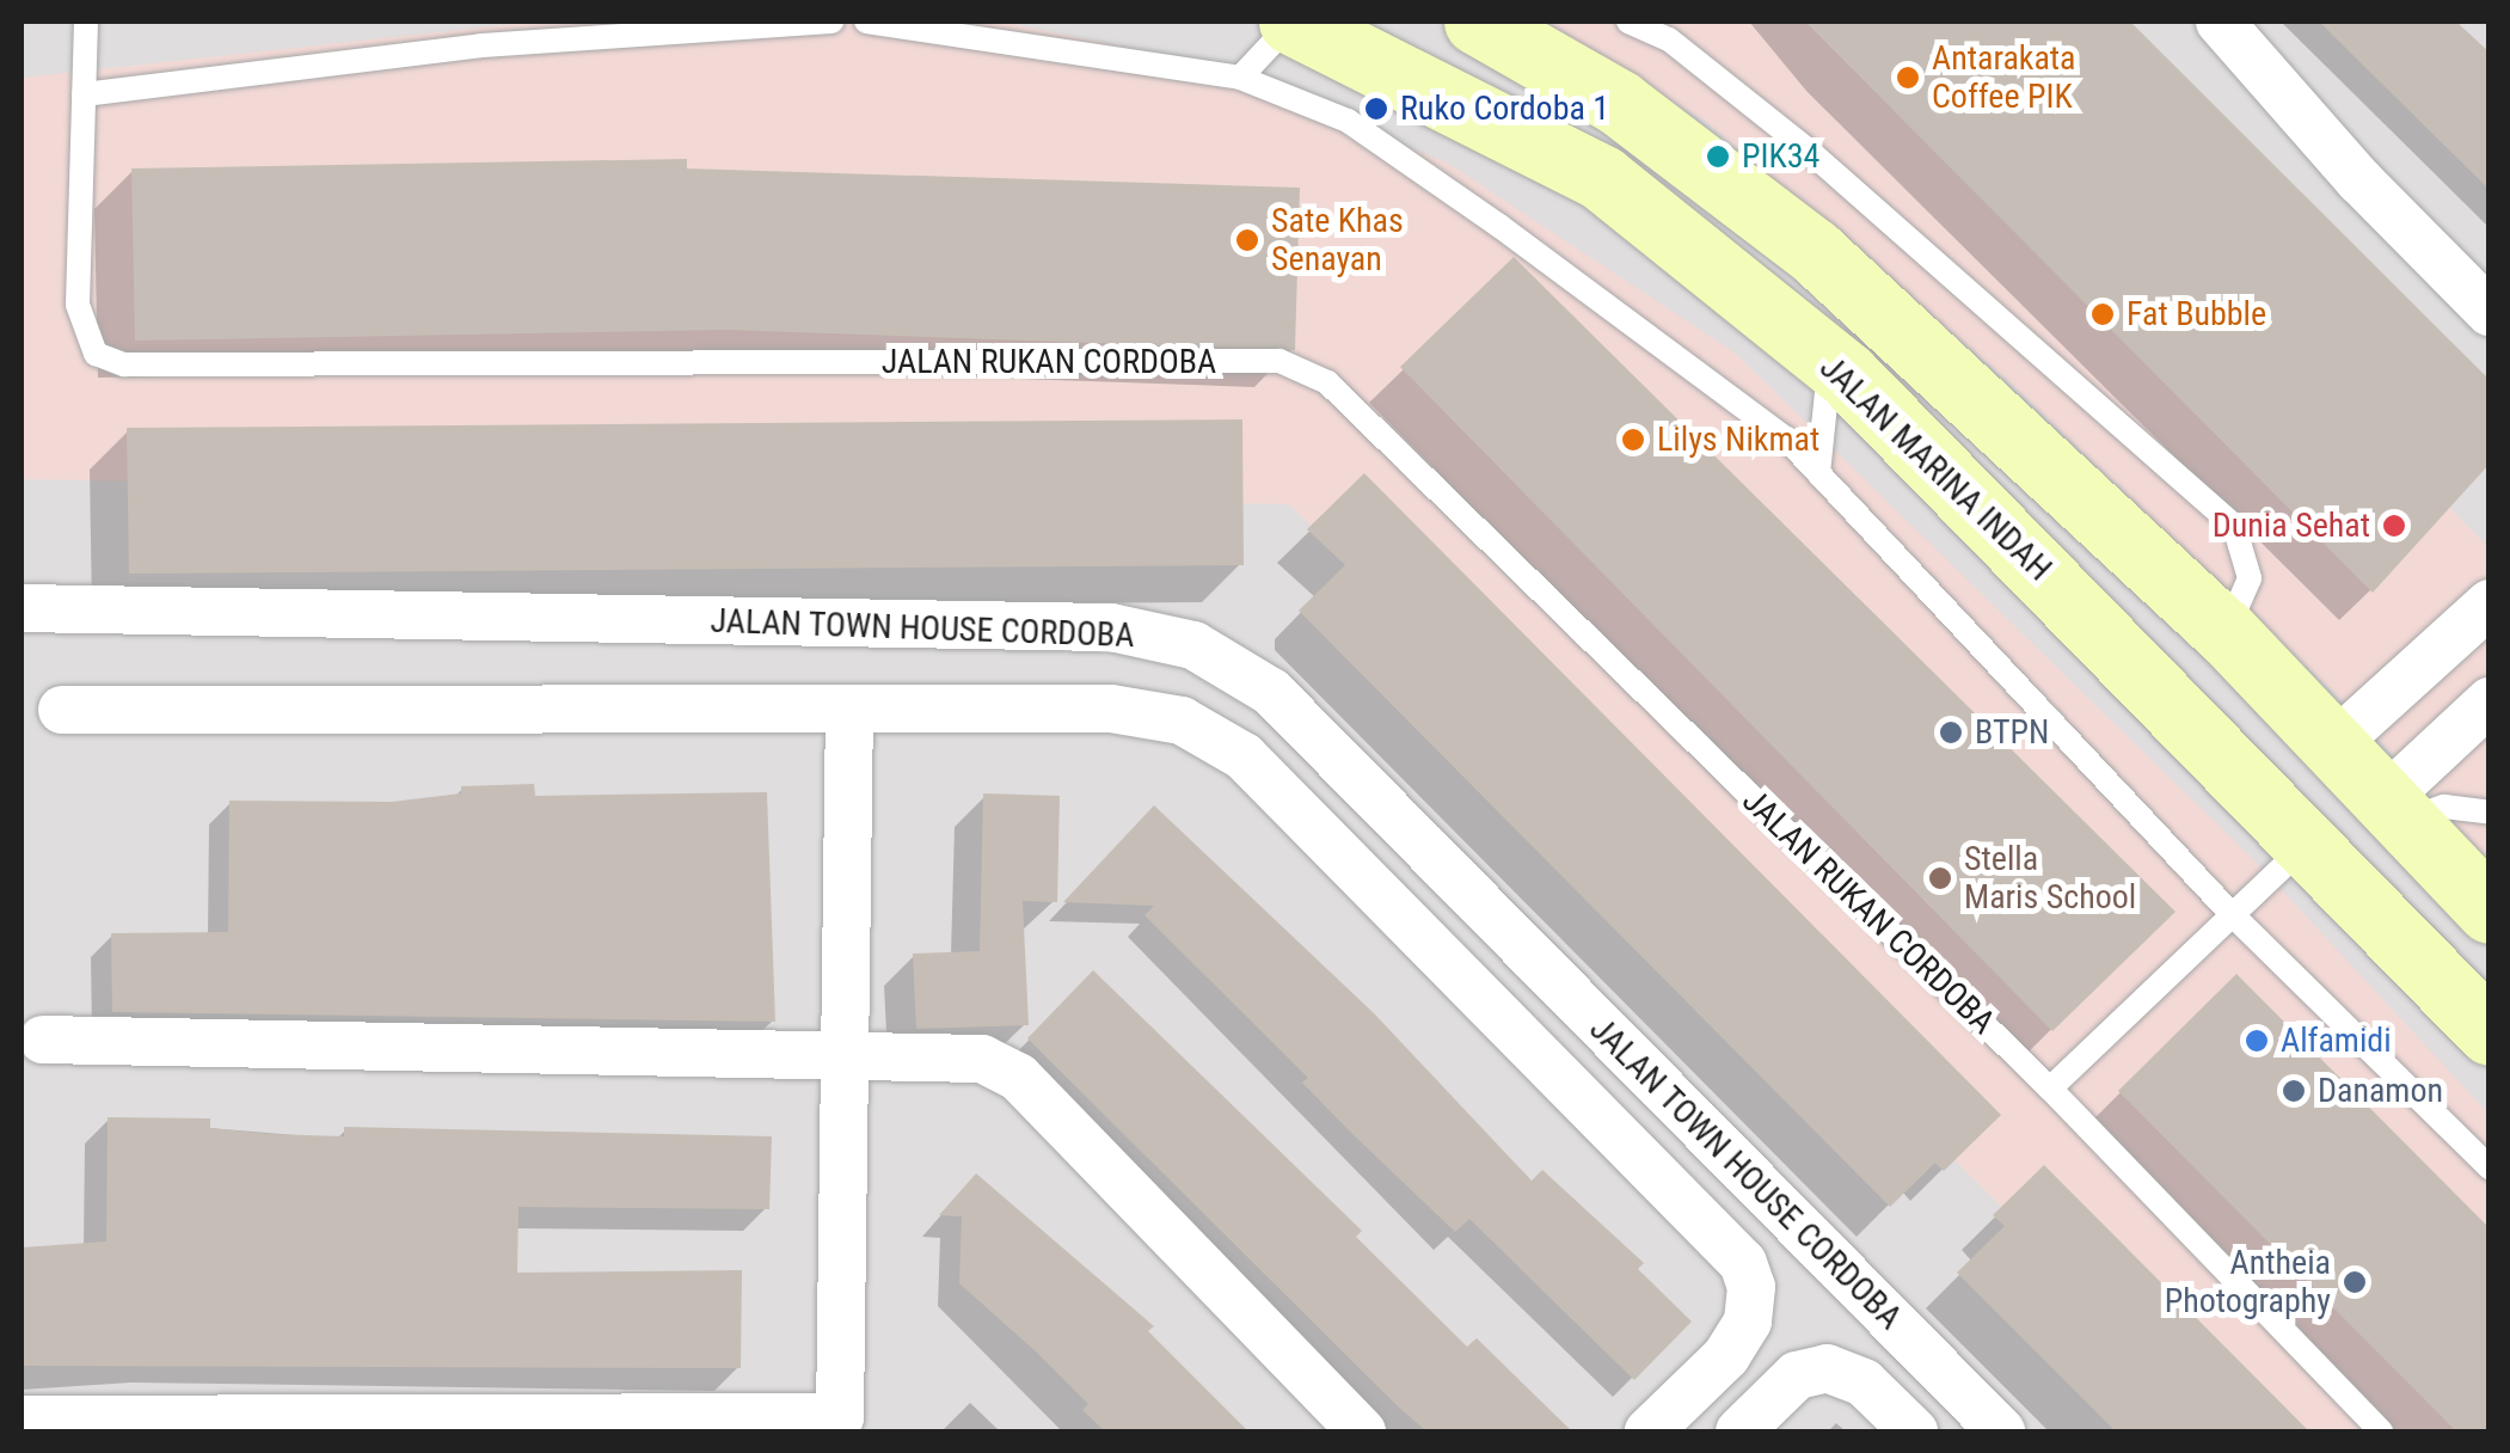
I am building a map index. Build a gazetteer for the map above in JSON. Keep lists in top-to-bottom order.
{
  "streets": {
    "main road": ["JALAN MARINA INDAH"],
    "street": ["JALAN TOWN HOUSE CORDOBA"],
    "lane": ["JALAN RUKAN CORDOBA"]
  },
  "places": [
    "Antarakata Coffee PIK",
    "Ruko Cordoba 1",
    "PIK34",
    "Sate Khas Senayan",
    "Fat Bubble",
    "Lilys Nikmat",
    "Dunia Sehat",
    "BTPN",
    "Stella Maris School",
    "Alfamidi",
    "Danamon",
    "Antheia Photography"
  ]
}
